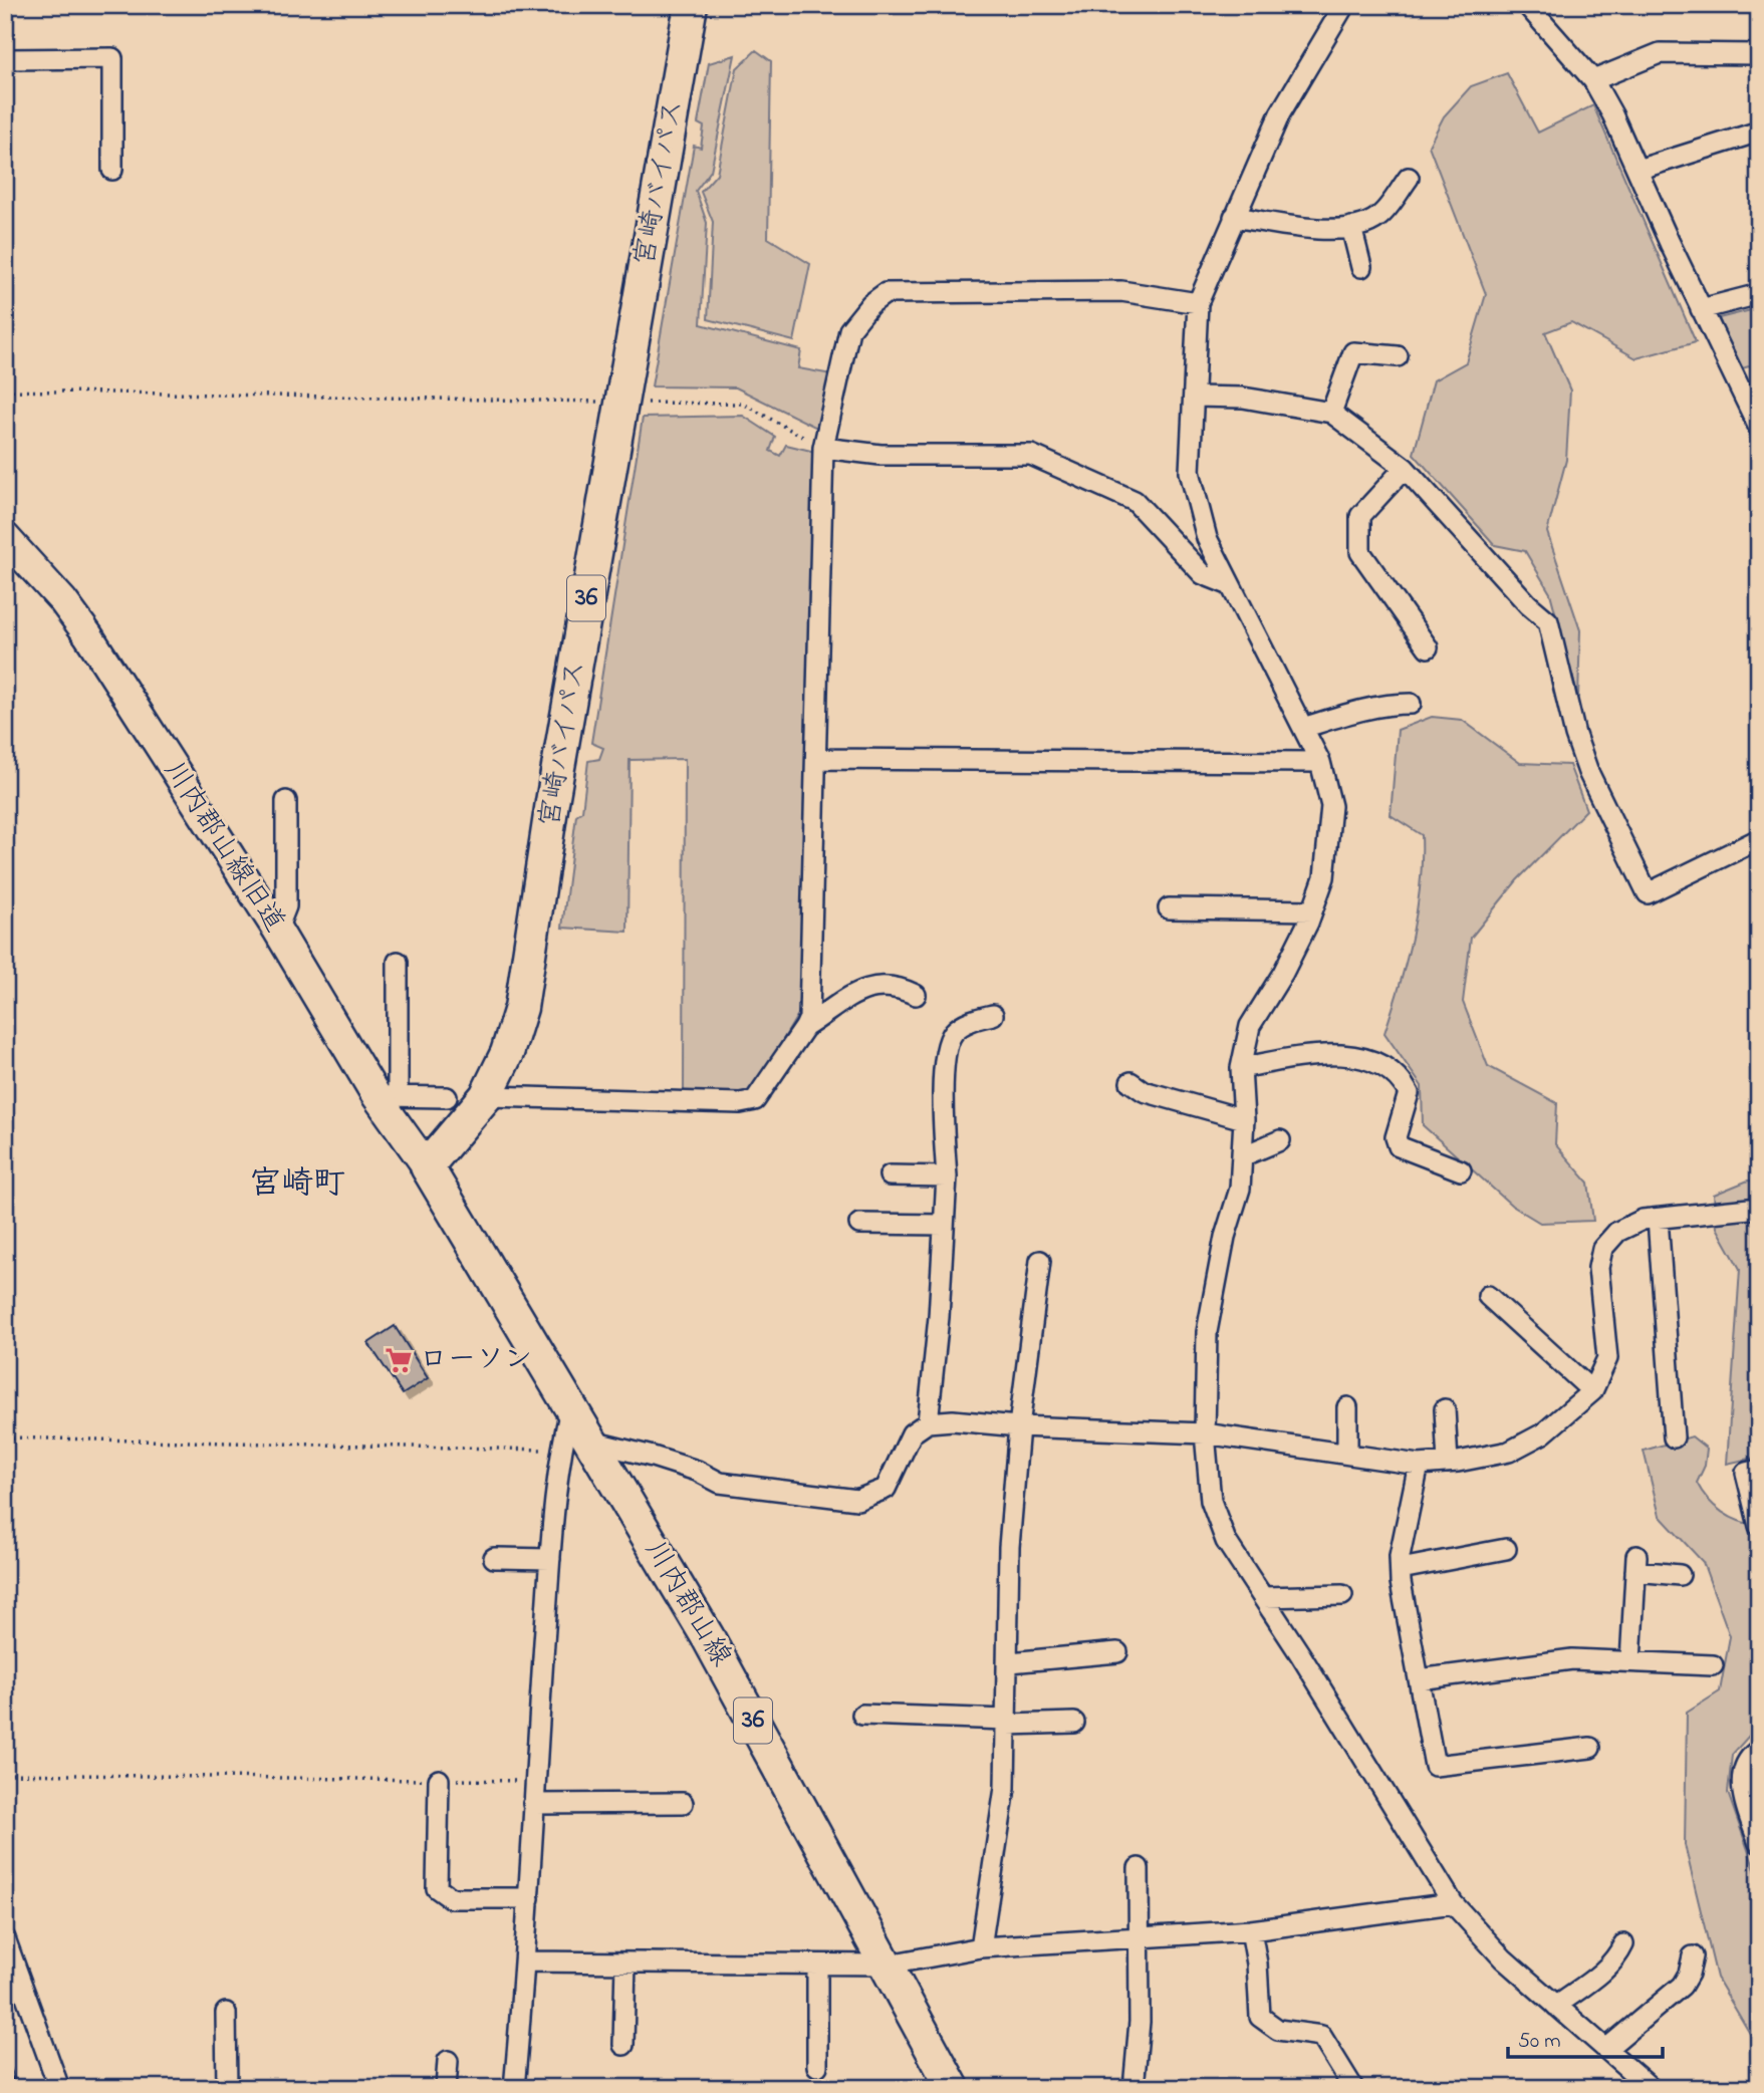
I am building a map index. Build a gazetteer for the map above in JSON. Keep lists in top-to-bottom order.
{
  "streets": {
    "main road": ["宮崎バイパス", "36", "川内郡山線"],
    "street": ["川内郡山線旧道"]
  },
  "crossings": [
    ["宮崎バイパス", "川内郡山線旧道"],
    ["宮崎バイパス", "川内郡山線"],
    ["川内郡山線旧道", "川内郡山線"]
  ],
  "districts": ["宮崎町"],
  "places": {
    "supermarket": ["ローソン"]
  },
  "scale_bar": "50 m"
}
